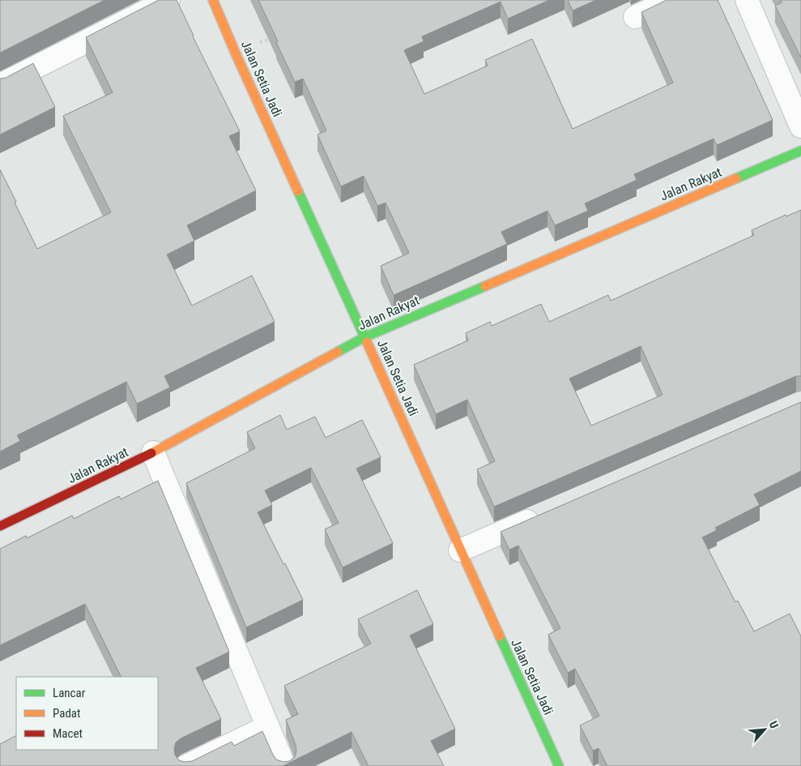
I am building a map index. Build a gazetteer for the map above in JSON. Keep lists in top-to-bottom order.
{
  "streets": {
    "street": ["Jalan Setia Jadi", "Jalan Rakyat"]
  },
  "crossings": [
    ["Jalan Setia Jadi", "Jalan Rakyat"]
  ],
  "legend": ["Lancar", "Padat", "Macet"],
  "north": "top right"
}
